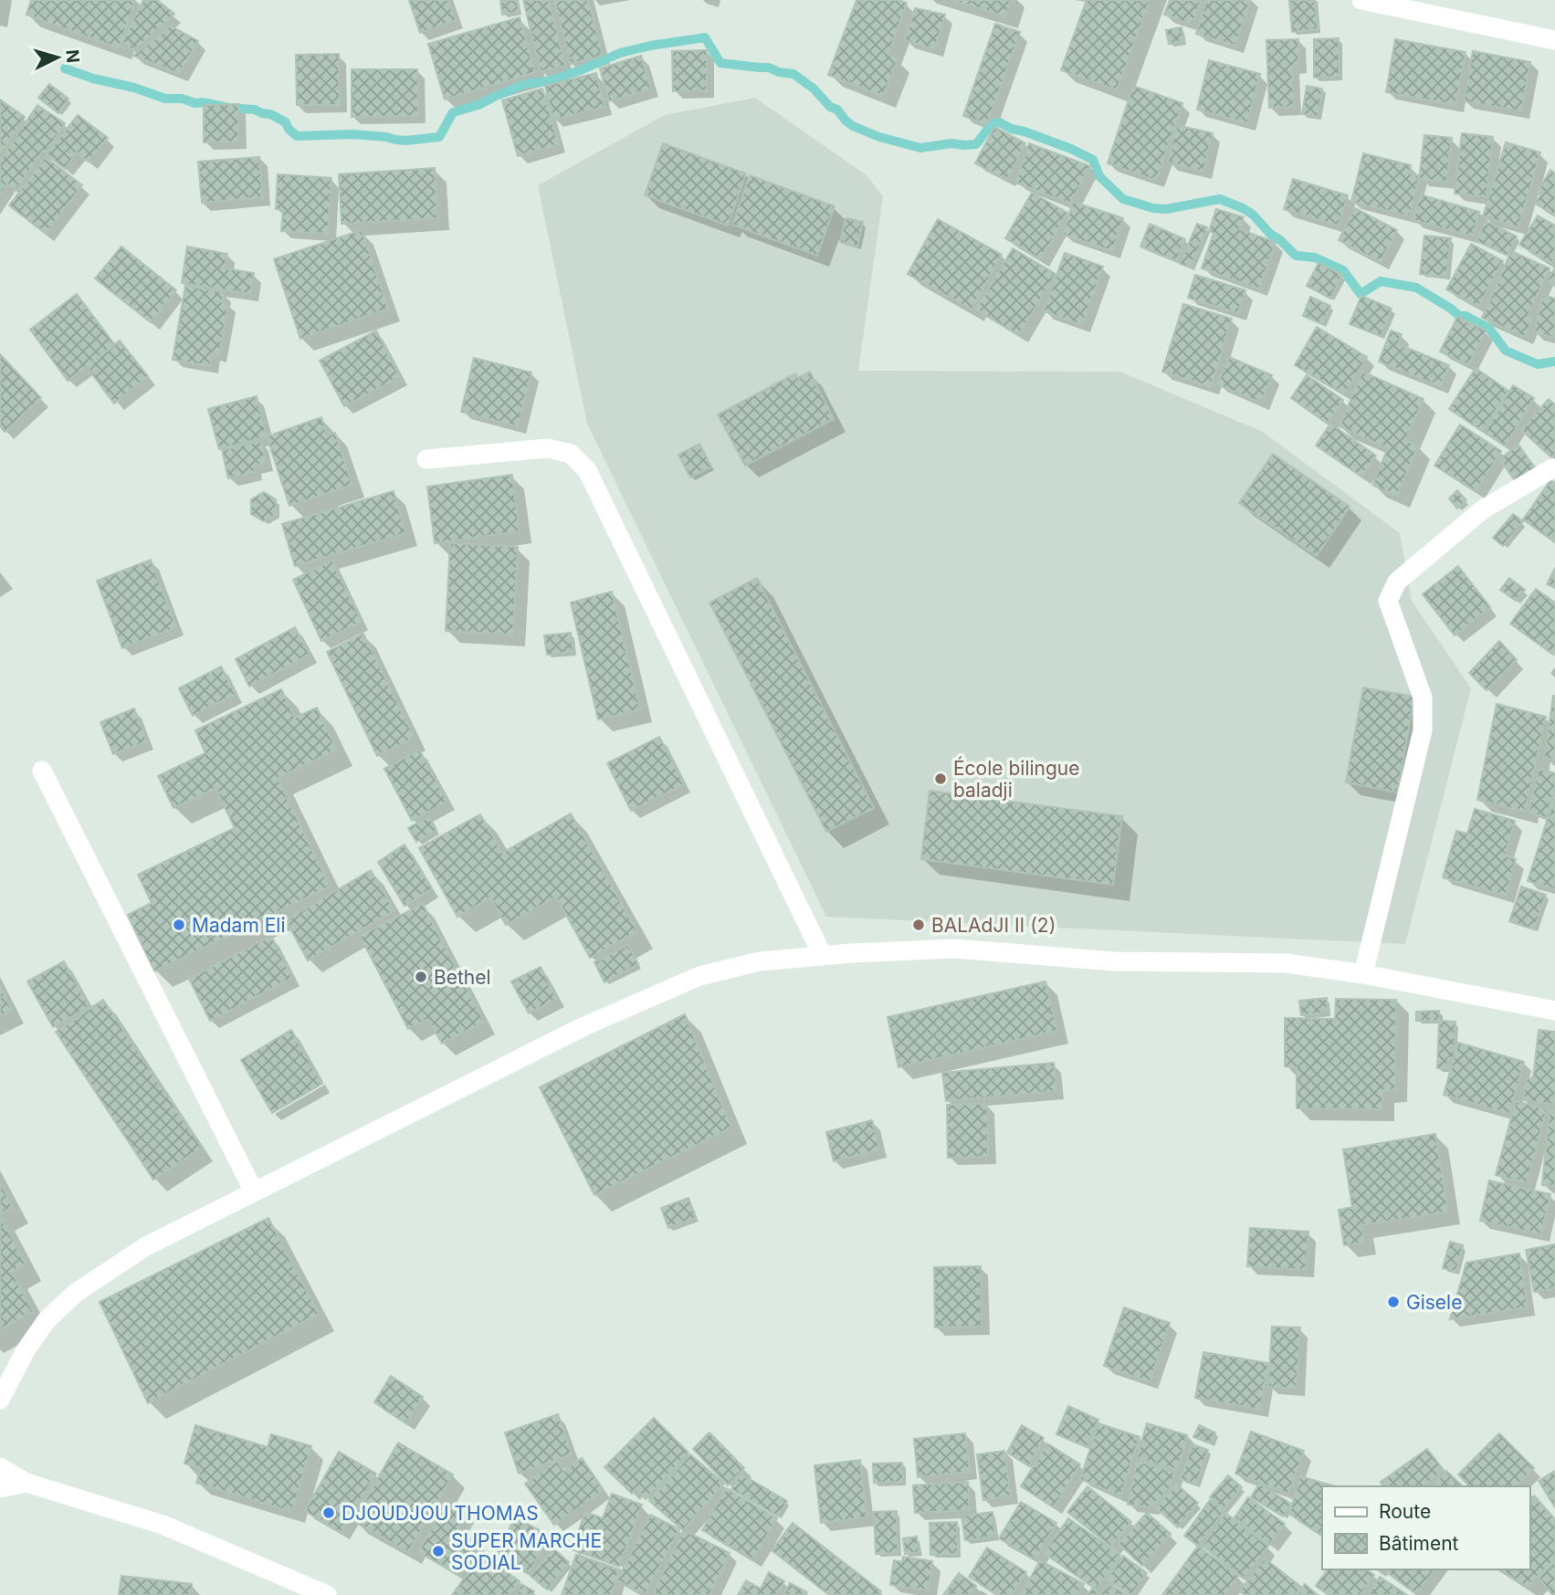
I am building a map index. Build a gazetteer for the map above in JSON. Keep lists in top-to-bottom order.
{
  "places": [
    "École bilingue baladji",
    "Madam Eli",
    "BALAdJI II (2)",
    "Bethel",
    "Gisele",
    "DJOUDJOU THOMAS",
    "SUPER MARCHE SODIAL"
  ],
  "legend": ["Route", "Bâtiment"],
  "north": "right"
}
